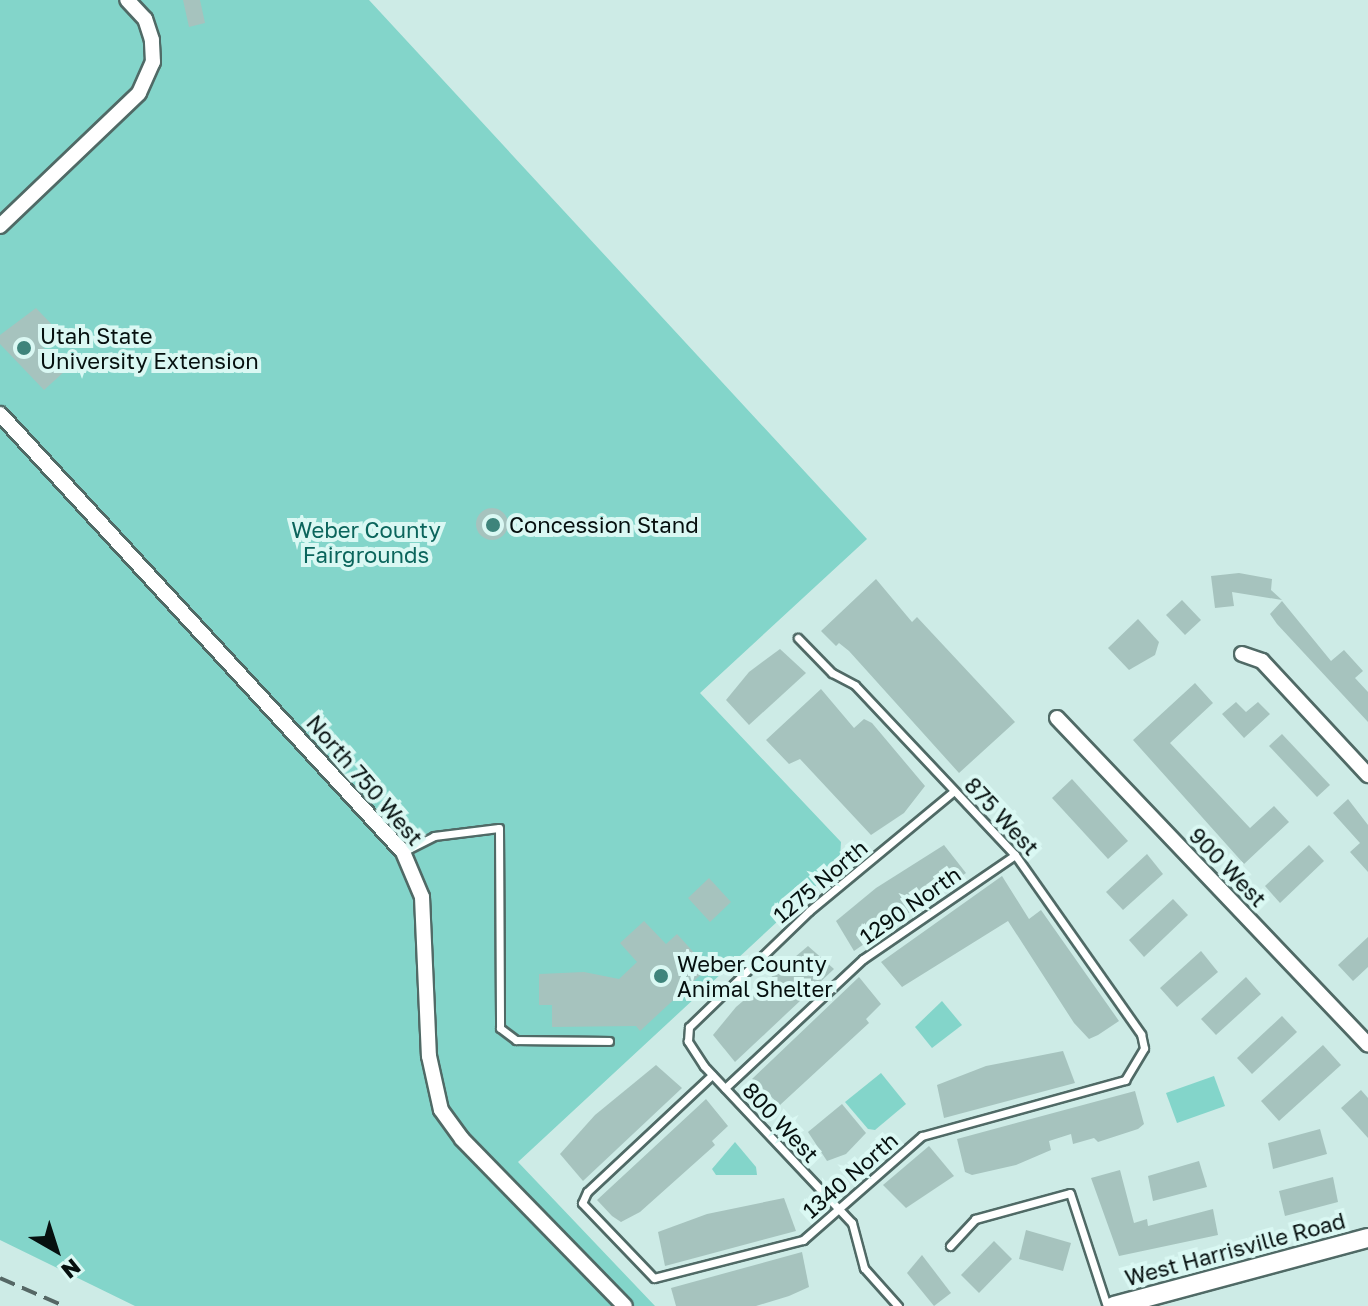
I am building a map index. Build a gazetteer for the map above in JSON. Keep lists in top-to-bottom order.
{
  "streets": {
    "main road": ["West Harrisville Road"],
    "street": ["North 750 West", "900 West"],
    "lane": [
      "875 West",
      "1275 North",
      "1290 North",
      "800 West",
      "1340 North"
    ]
  },
  "crossings": [
    ["875 West", "1275 North"],
    ["875 West", "1290 North"],
    ["875 West", "1340 North"],
    ["1275 North", "800 West"],
    ["1290 North", "800 West"],
    ["800 West", "1340 North"]
  ],
  "parks": ["Weber County Fairgrounds"],
  "places": ["Utah State University Extension", "Concession Stand", "Weber County Animal Shelter"],
  "north": "bottom right"
}
